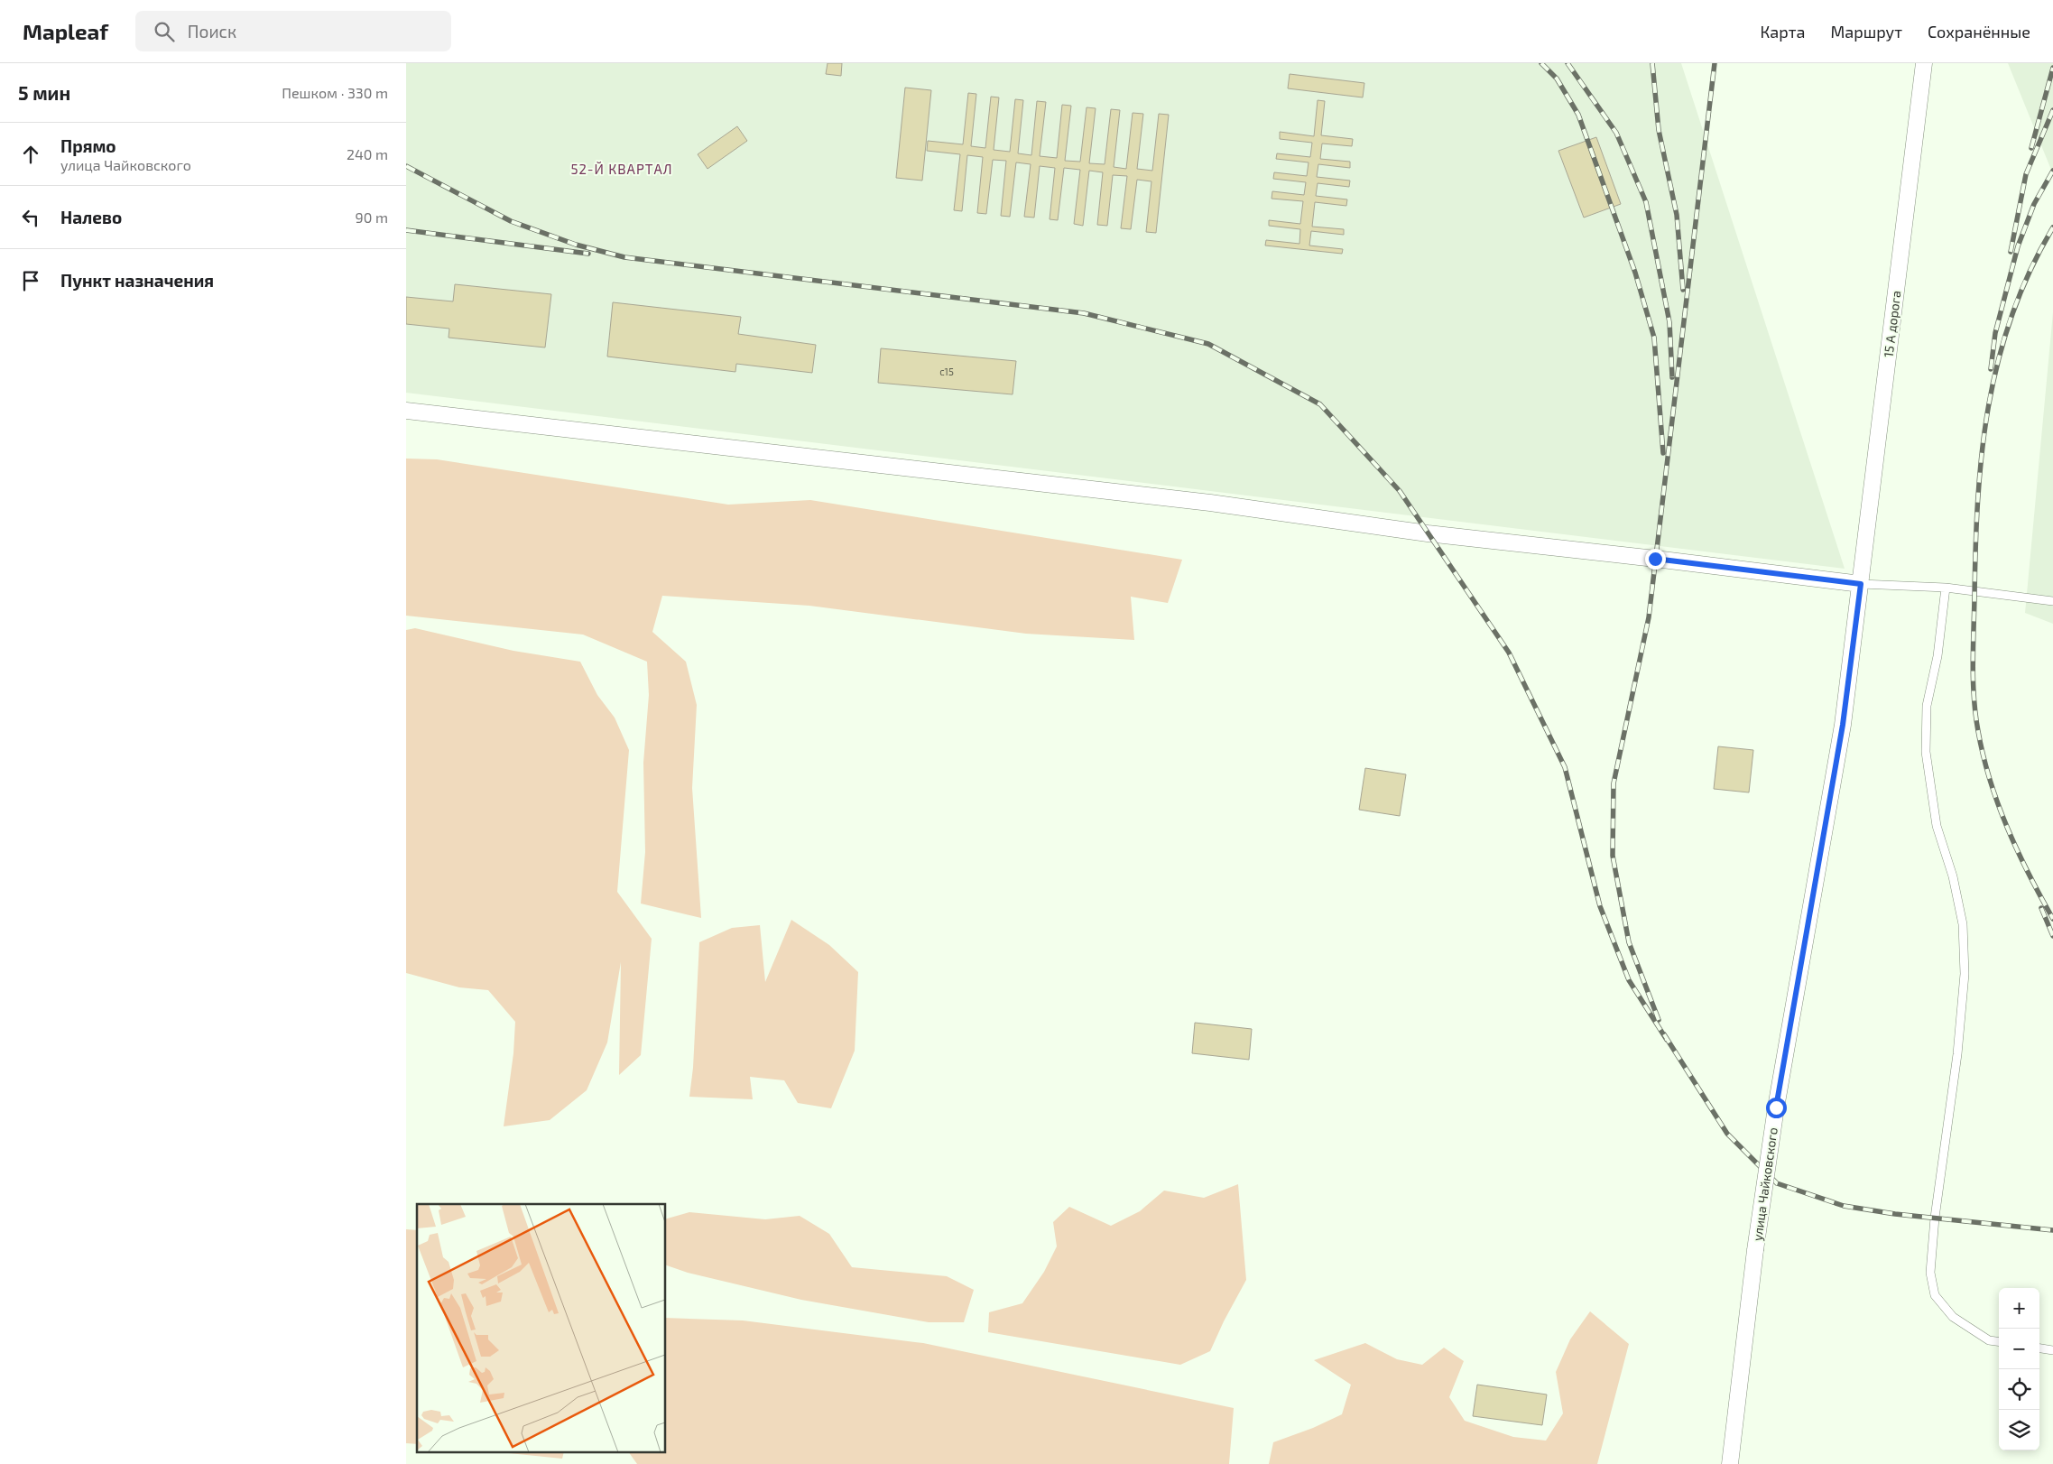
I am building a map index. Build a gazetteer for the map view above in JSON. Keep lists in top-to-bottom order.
{
  "streets": {
    "street": ["15 А дорога", "улица Чайковского"]
  },
  "crossings": [
    ["15 А дорога", "улица Чайковского"]
  ],
  "districts": ["52-Й КВАРТАЛ"],
  "house_numbers": ["с15"],
  "page": {
    "header": "Mapleaf",
    "search": "Поиск",
    "nav": ["Карта", "Маршрут", "Сохранённые"],
    "heading": ["5 мин", "Пешком · 330 m"],
    "list": [
      ["Прямо", "улица Чайковского", "240 m"],
      ["Налево", "90 m"],
      "Пункт назначения"
    ],
    "map_buttons": ["+", "−"]
  }
}
